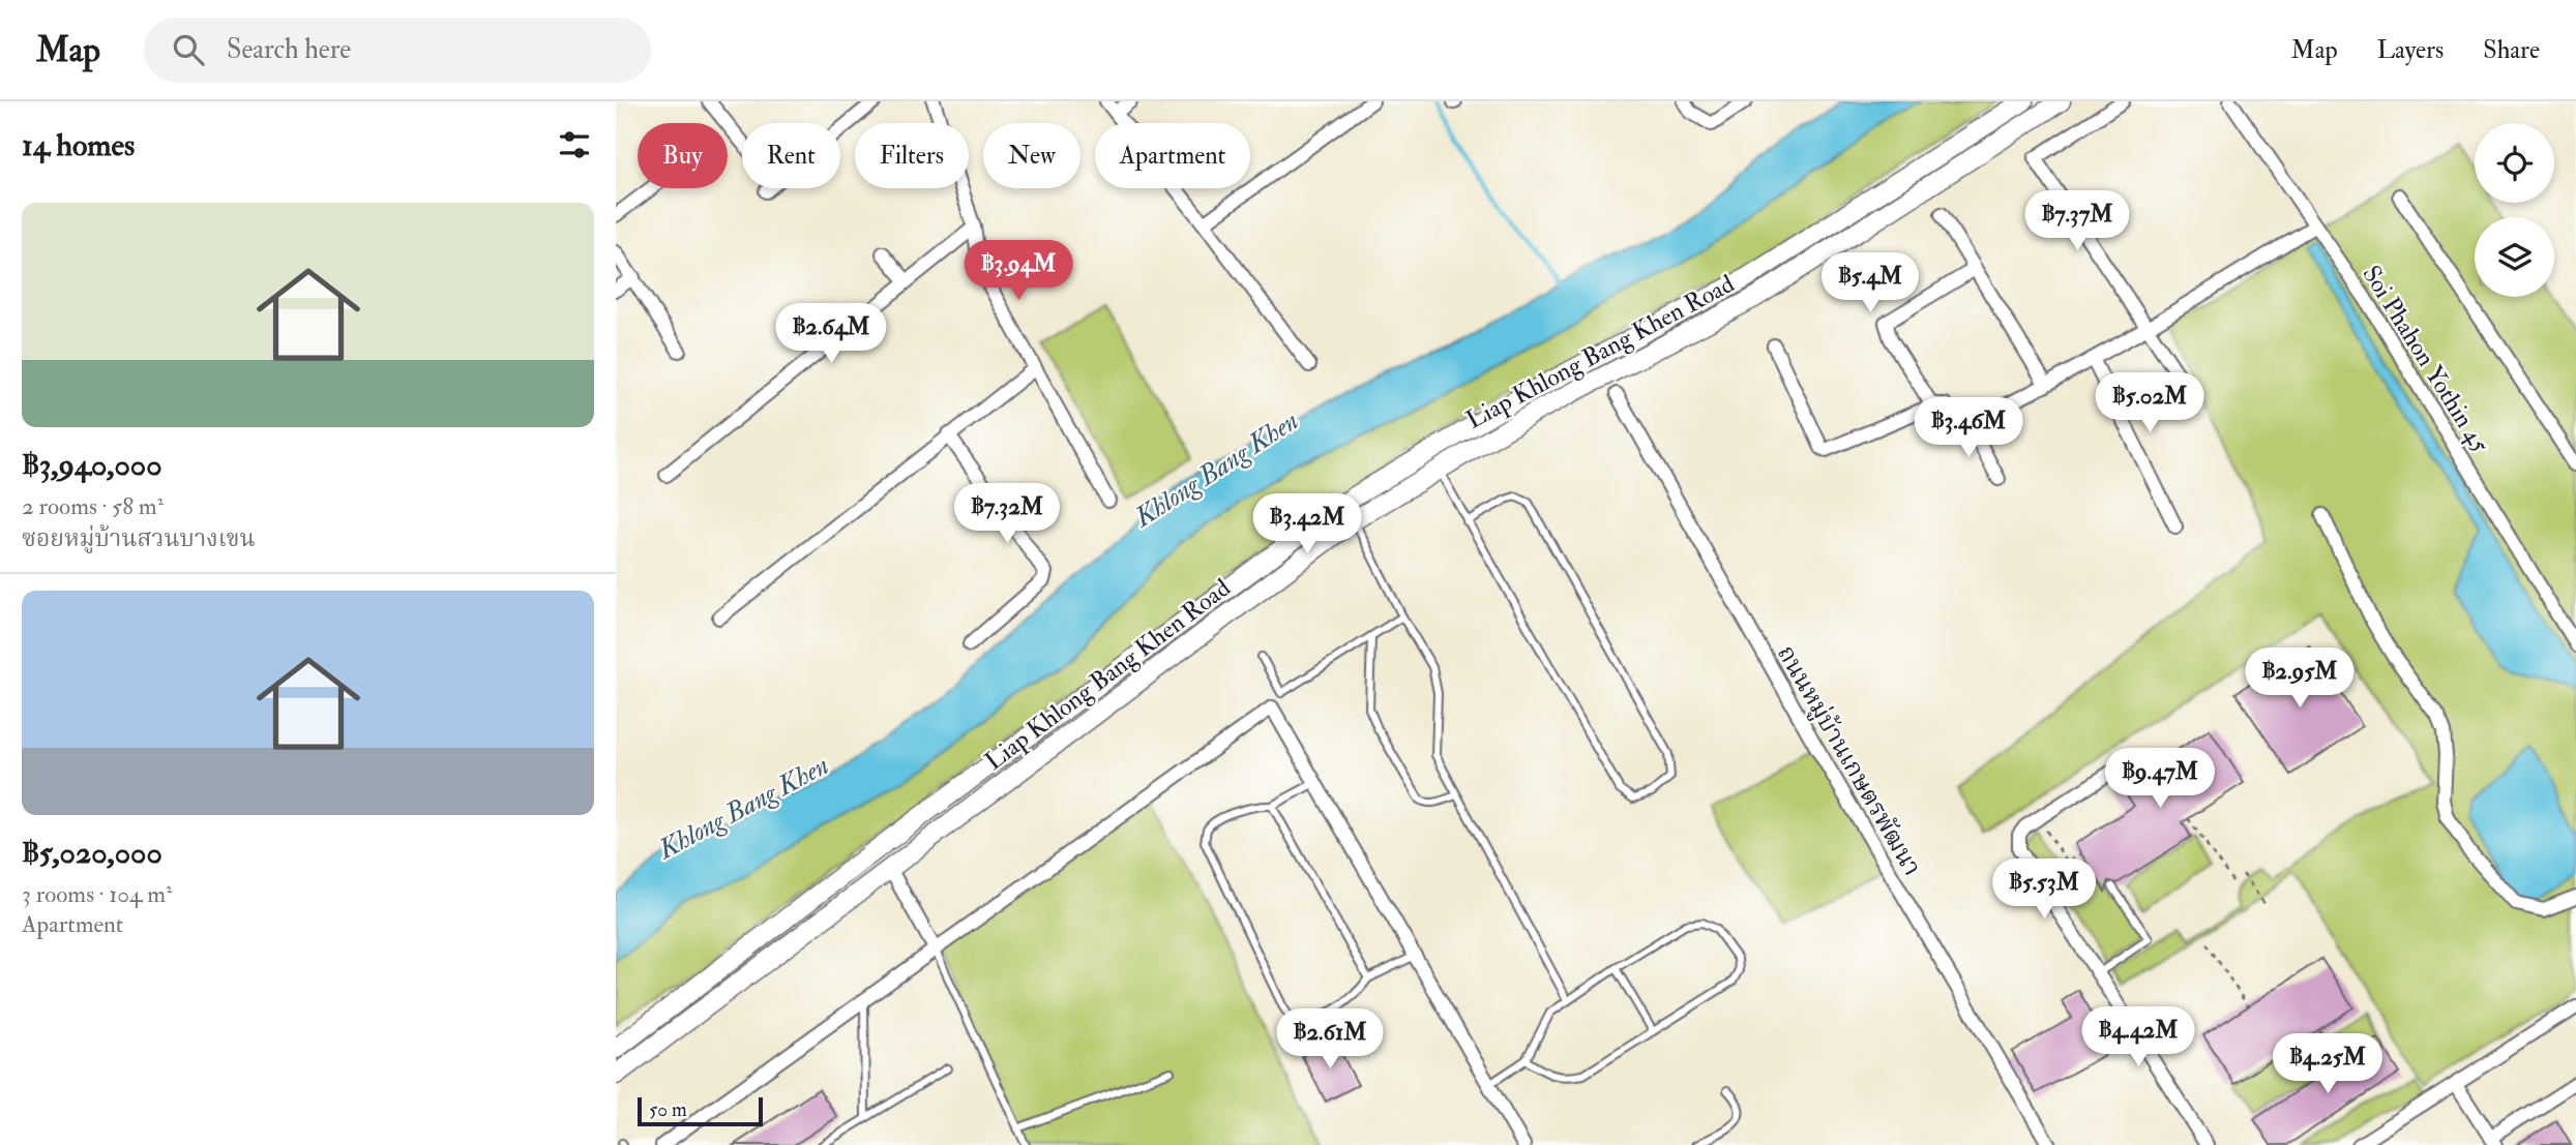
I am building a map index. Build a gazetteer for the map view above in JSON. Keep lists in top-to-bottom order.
{
  "streets": {
    "main road": ["Liap Khlong Bang Khen Road"],
    "street": ["Soi Phahon Yothin 45", "ถนนหมู่บ้านเกษตรพัฒนา"]
  },
  "water": ["Khlong Bang Khen"],
  "scale_bar": "50 m",
  "page": {
    "header": "Map",
    "search": "Search here",
    "nav": ["Map", "Layers", "Share"],
    "heading": "14 homes",
    "chip": [
      "Buy",
      "Rent",
      "Filters",
      "New",
      "Apartment"
    ],
    "list": [
      {
        "name": "฿3,940,000",
        "note": "2 rooms · 58 m² · ซอยหมู่บ้านสวนบางเขน"
      },
      {
        "name": "฿5,020,000",
        "note": "3 rooms · 104 m² · Apartment"
      }
    ],
    "price": [
      "฿7.37M",
      "฿3.94M",
      "฿5.4M",
      "฿2.64M",
      "฿5.02M",
      "฿3.46M",
      "฿7.32M",
      "฿3.42M",
      "฿2.95M",
      "฿9.47M",
      "฿5.53M",
      "฿4.42M",
      "฿2.61M",
      "฿4.25M"
    ],
    "scale": "50 m"
  }
}
